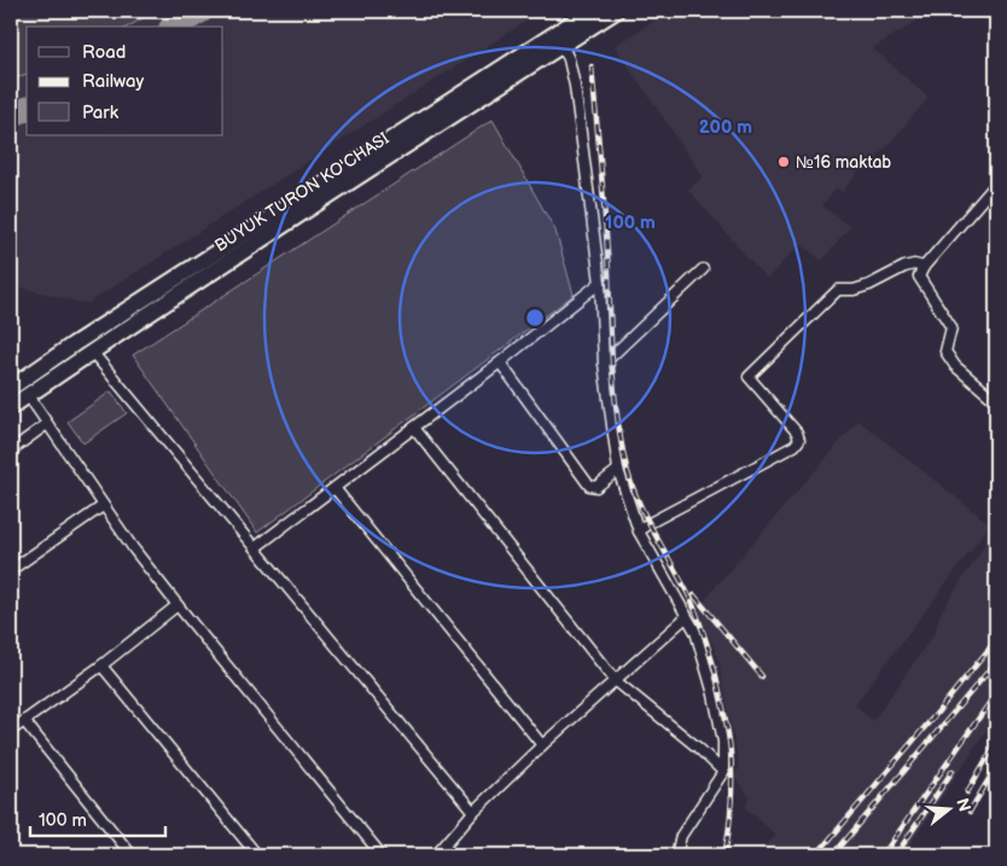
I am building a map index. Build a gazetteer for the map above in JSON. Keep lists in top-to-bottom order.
{
  "streets": {
    "main road": ["BUYUK TURON KO'CHASI"]
  },
  "places": ["№16 maktab"],
  "legend": ["Road", "Railway", "Park"],
  "scale_bar": "100 m",
  "north": "right",
  "rings": ["200 m", "100 m"]
}
